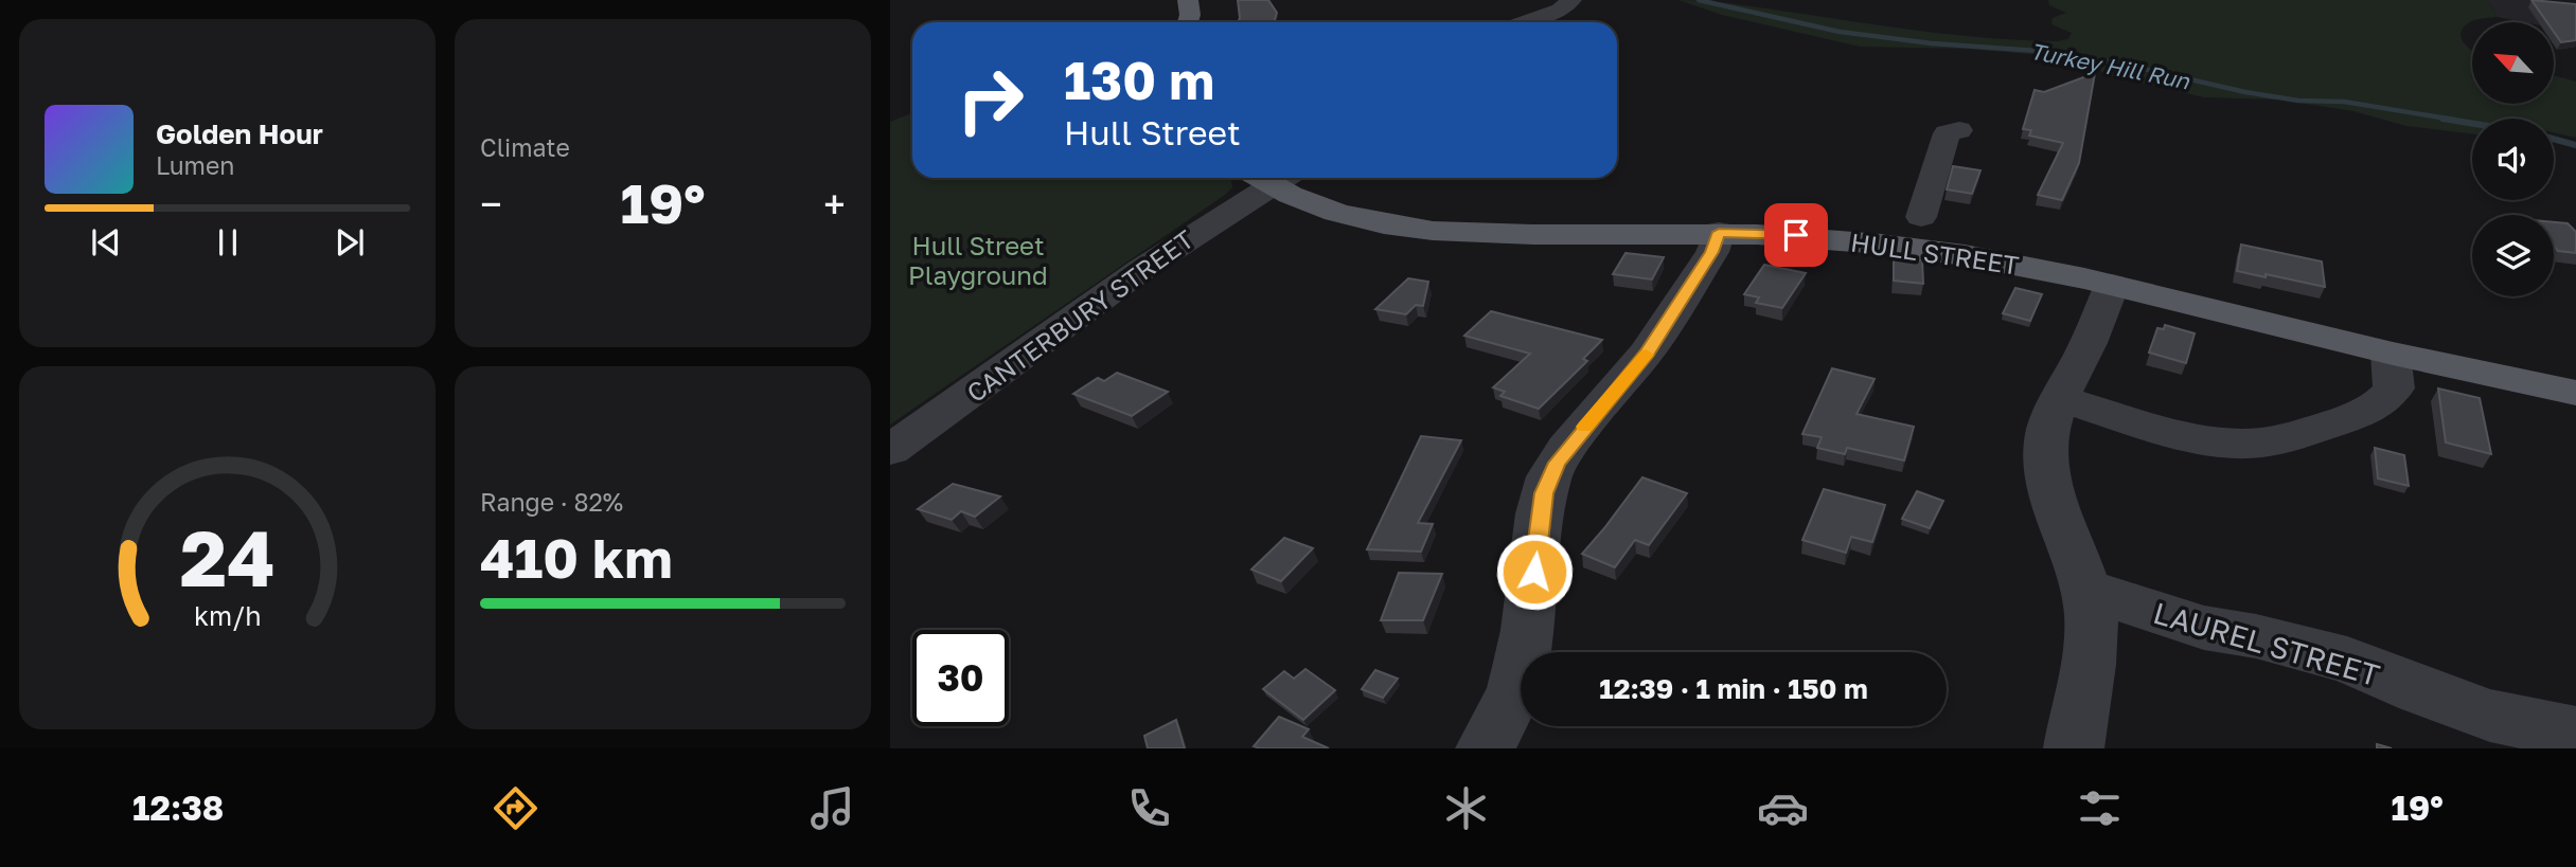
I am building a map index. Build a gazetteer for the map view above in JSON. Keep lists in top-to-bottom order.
{
  "streets": {
    "main road": ["HULL STREET"],
    "street": ["CANTERBURY STREET", "LAUREL STREET"]
  },
  "water": ["Turkey Hill Run"],
  "parks": ["Hull Street Playground"],
  "north": "top left",
  "page": {
    "tile": [
      "Climate",
      ["Range · 82%", "410 km"]
    ],
    "turn": ["130 m", "Hull Street"],
    "song": ["Golden Hour", "Lumen"],
    "heat": ["−", "19°", "+"],
    "limit": "30",
    "trip": "12:39 · 1 min · 150 m",
    "tabs": ["12:38", "19°"],
    "gauge": ["24", "km/h"]
  }
}
